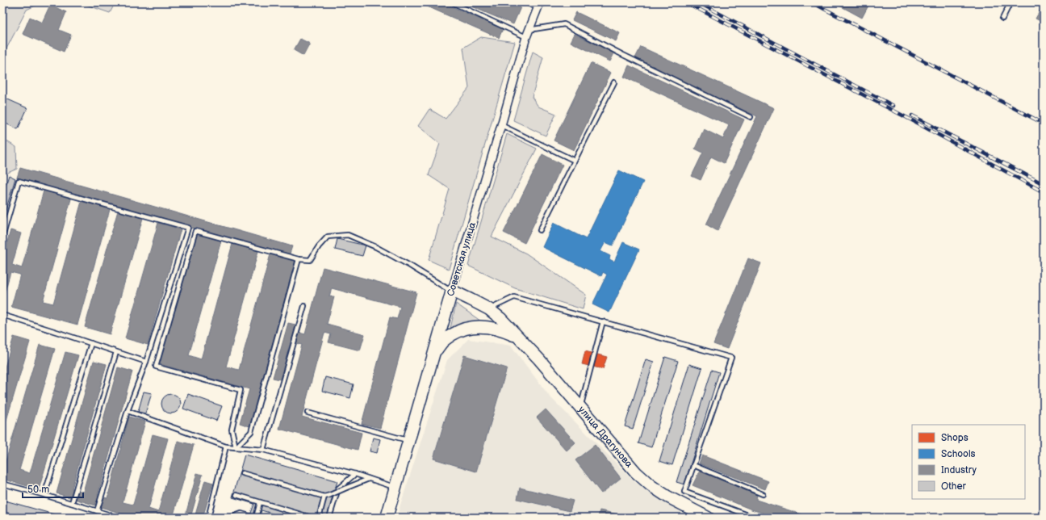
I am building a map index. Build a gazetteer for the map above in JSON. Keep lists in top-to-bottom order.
{
  "streets": {
    "main road": ["Советская улица", "улица Драгунова"]
  },
  "crossings": [
    ["Советская улица", "улица Драгунова"]
  ],
  "legend": [
    "Shops",
    "Schools",
    "Industry",
    "Other"
  ],
  "scale_bar": "50 m"
}
